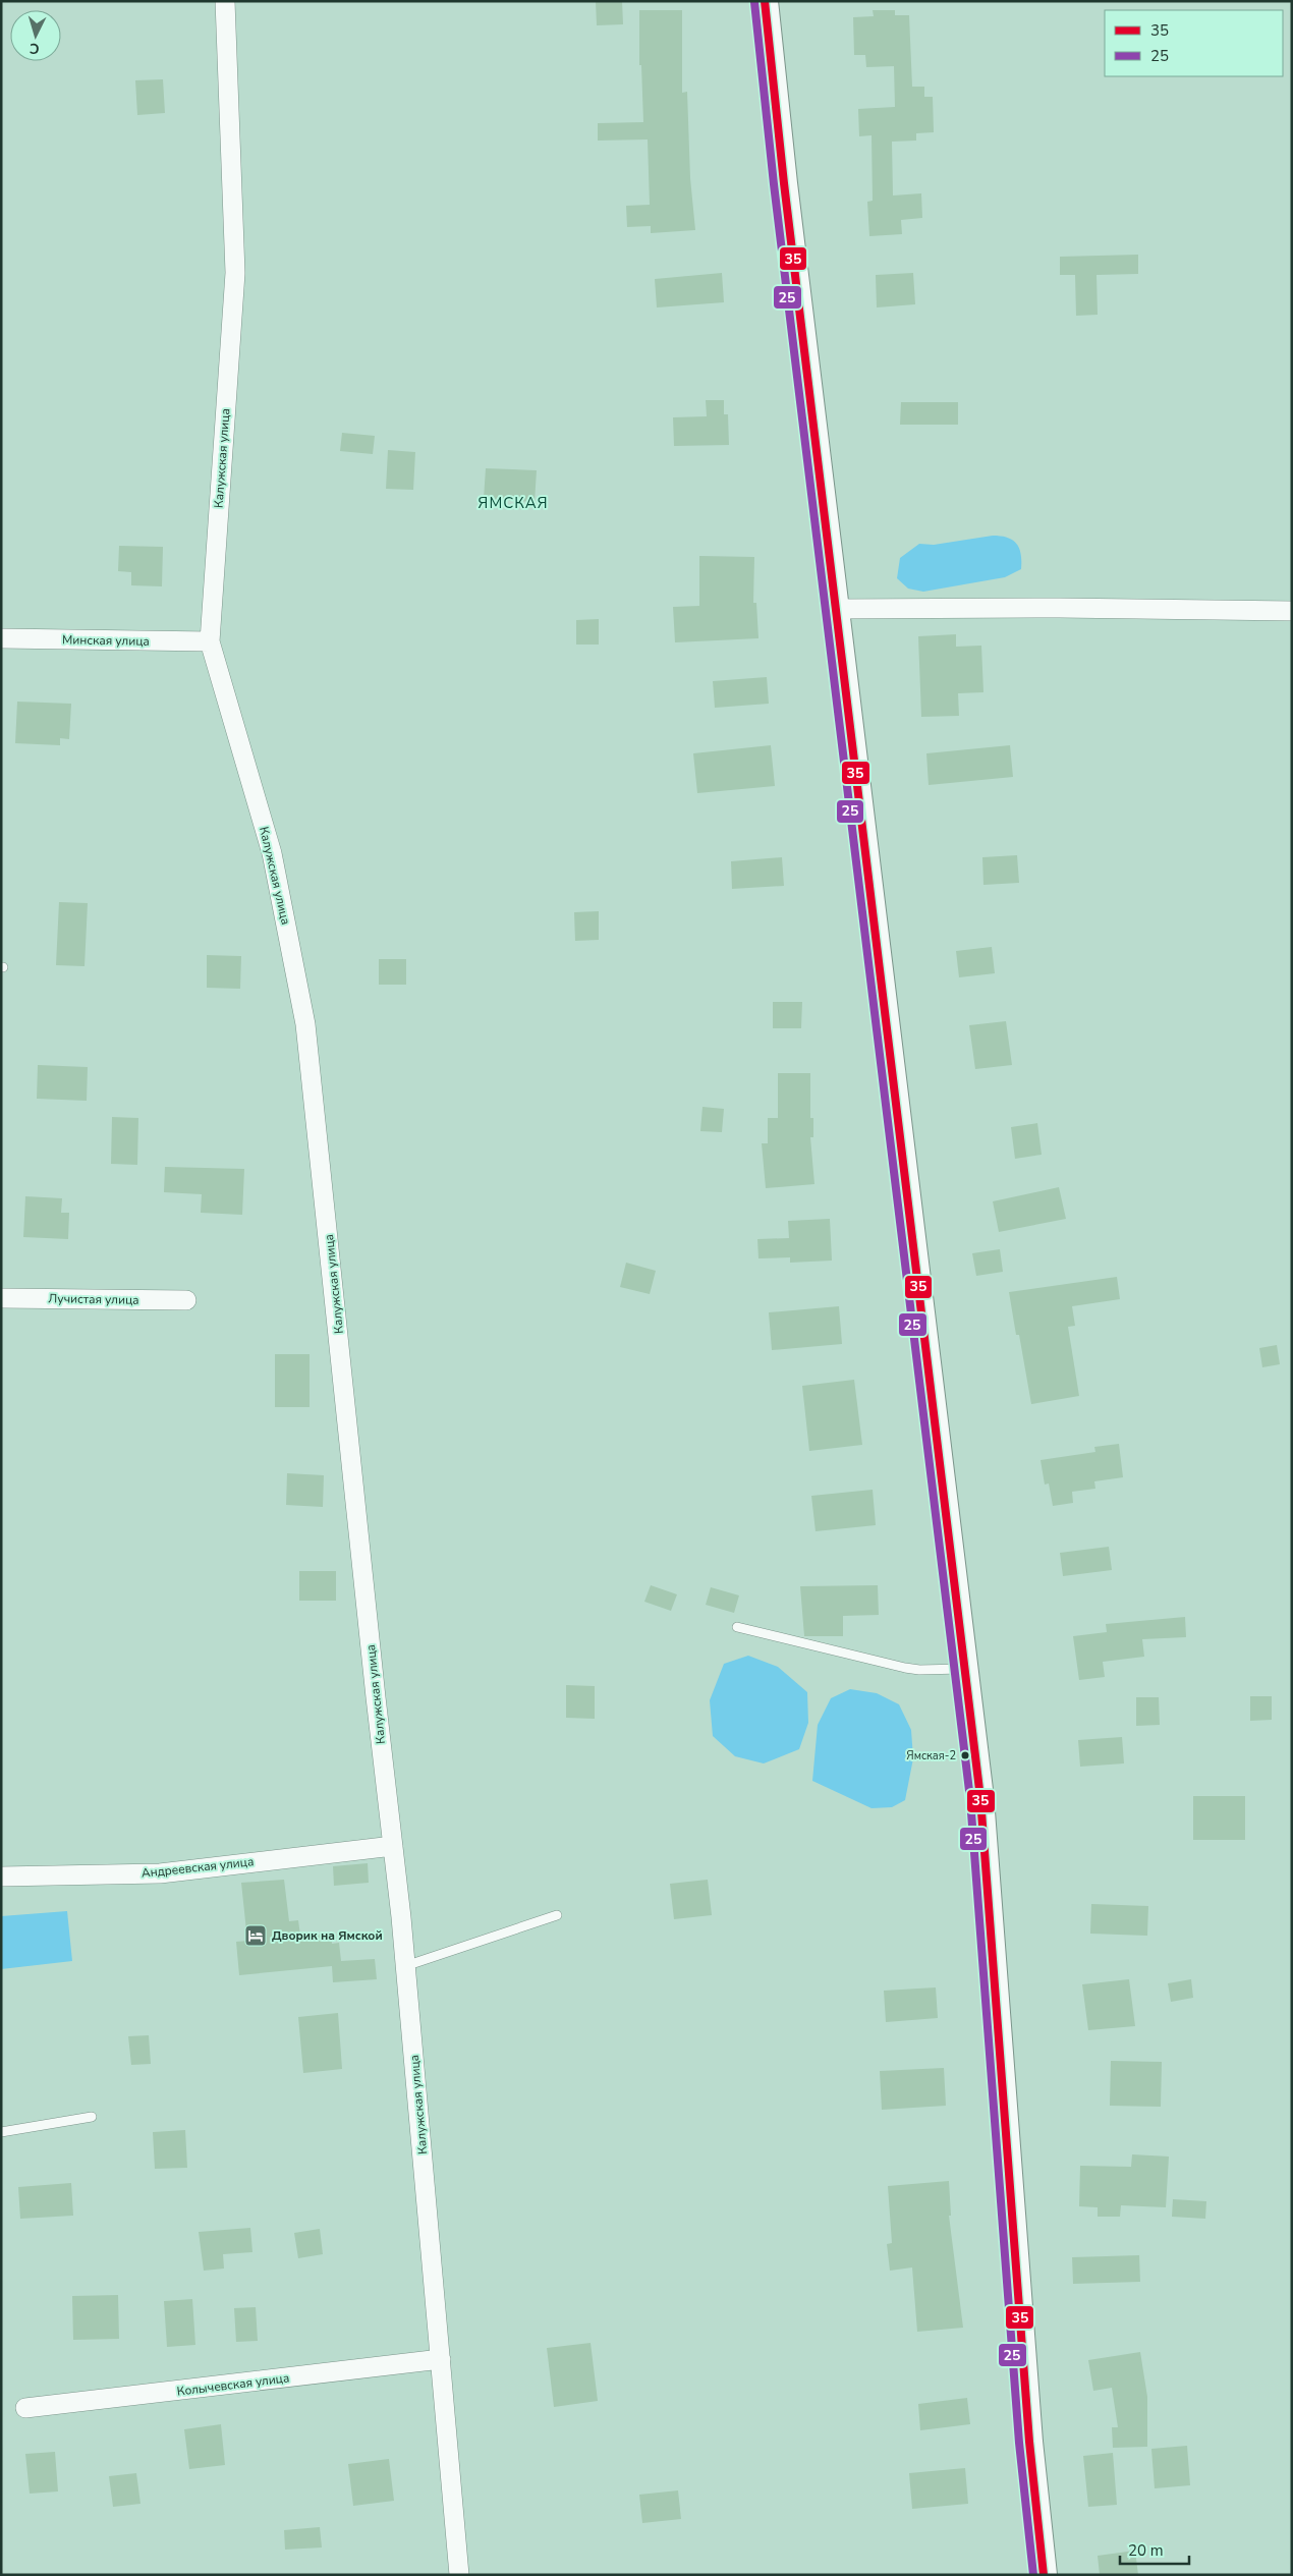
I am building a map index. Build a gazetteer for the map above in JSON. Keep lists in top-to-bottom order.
{
  "streets": {
    "street": [
      "Калужская улица",
      "Минская улица",
      "Лучистая улица",
      "Андреевская улица",
      "Колычевская улица"
    ]
  },
  "crossings": [
    ["Калужская улица", "Минская улица"],
    ["Калужская улица", "Андреевская улица"],
    ["Калужская улица", "Колычевская улица"]
  ],
  "districts": ["ЯМСКАЯ"],
  "places": {
    "other": ["Ямская-2"],
    "hotel": ["Дворик на Ямской"]
  },
  "lines": ["transit line 35", "transit line 25"],
  "legend": ["35", "25"],
  "scale_bar": "20 m",
  "north": "bottom"
}
